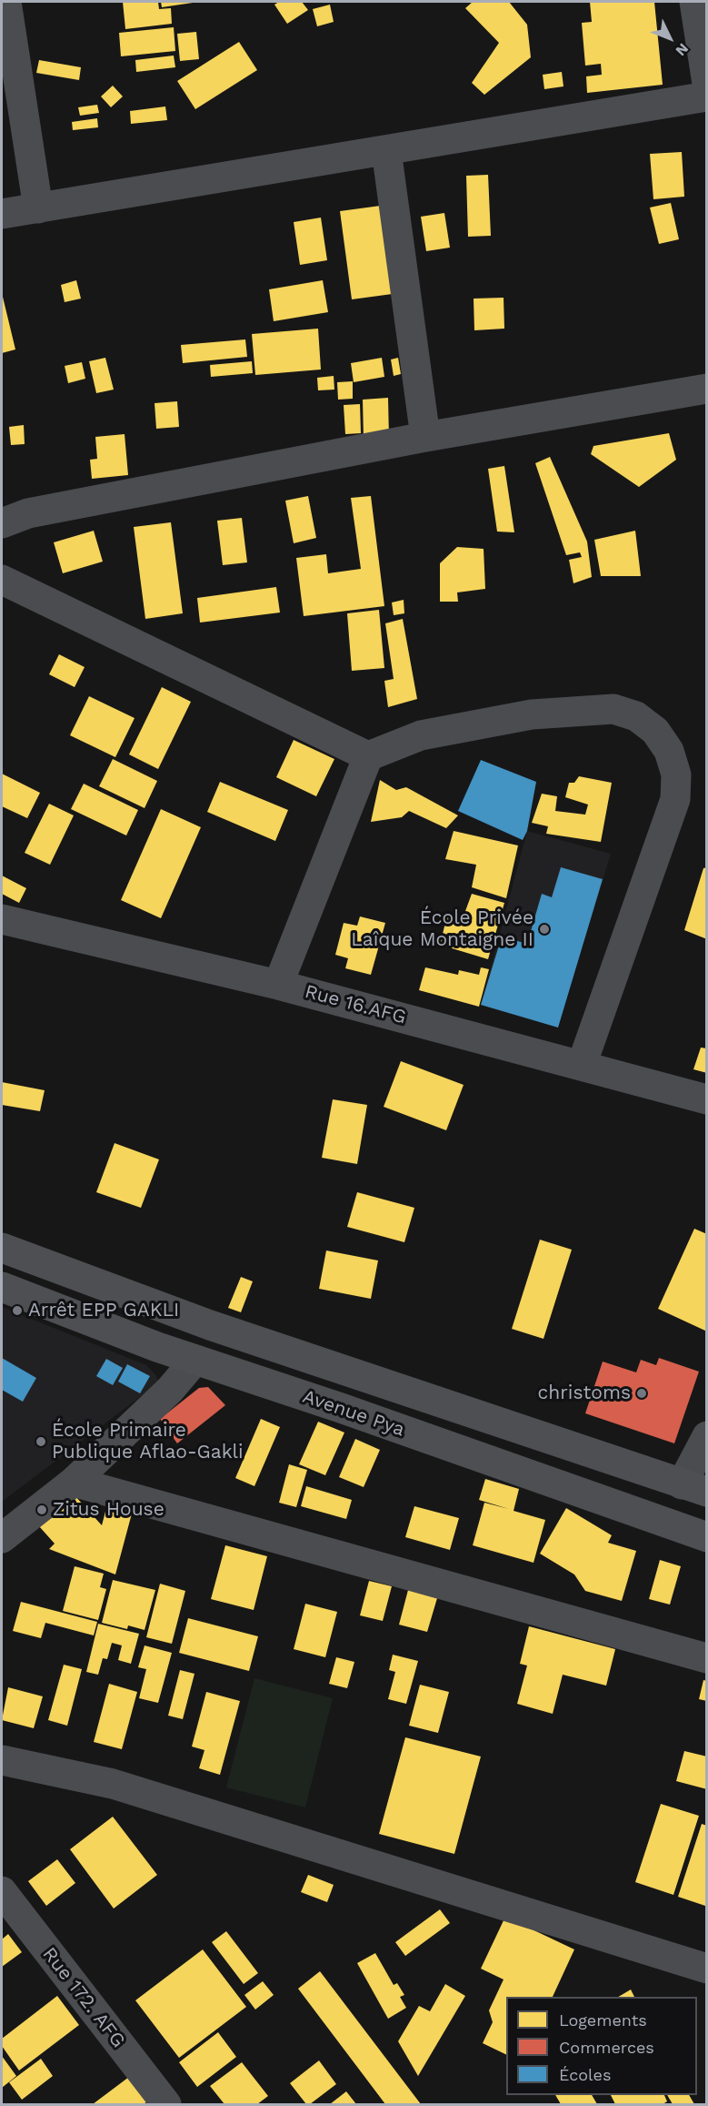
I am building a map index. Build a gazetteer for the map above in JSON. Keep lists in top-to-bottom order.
{
  "streets": {
    "main road": ["Avenue Pya"],
    "street": ["Rue 16.AFG", "Rue 172. AFG"]
  },
  "places": [
    "École Privée Laîque Montaigne II",
    "Arrêt EPP GAKLI",
    "christoms",
    "École Primaire Publique Aflao-Gakli",
    "Zitus House"
  ],
  "legend": ["Logements", "Commerces", "Écoles"],
  "north": "bottom right"
}
